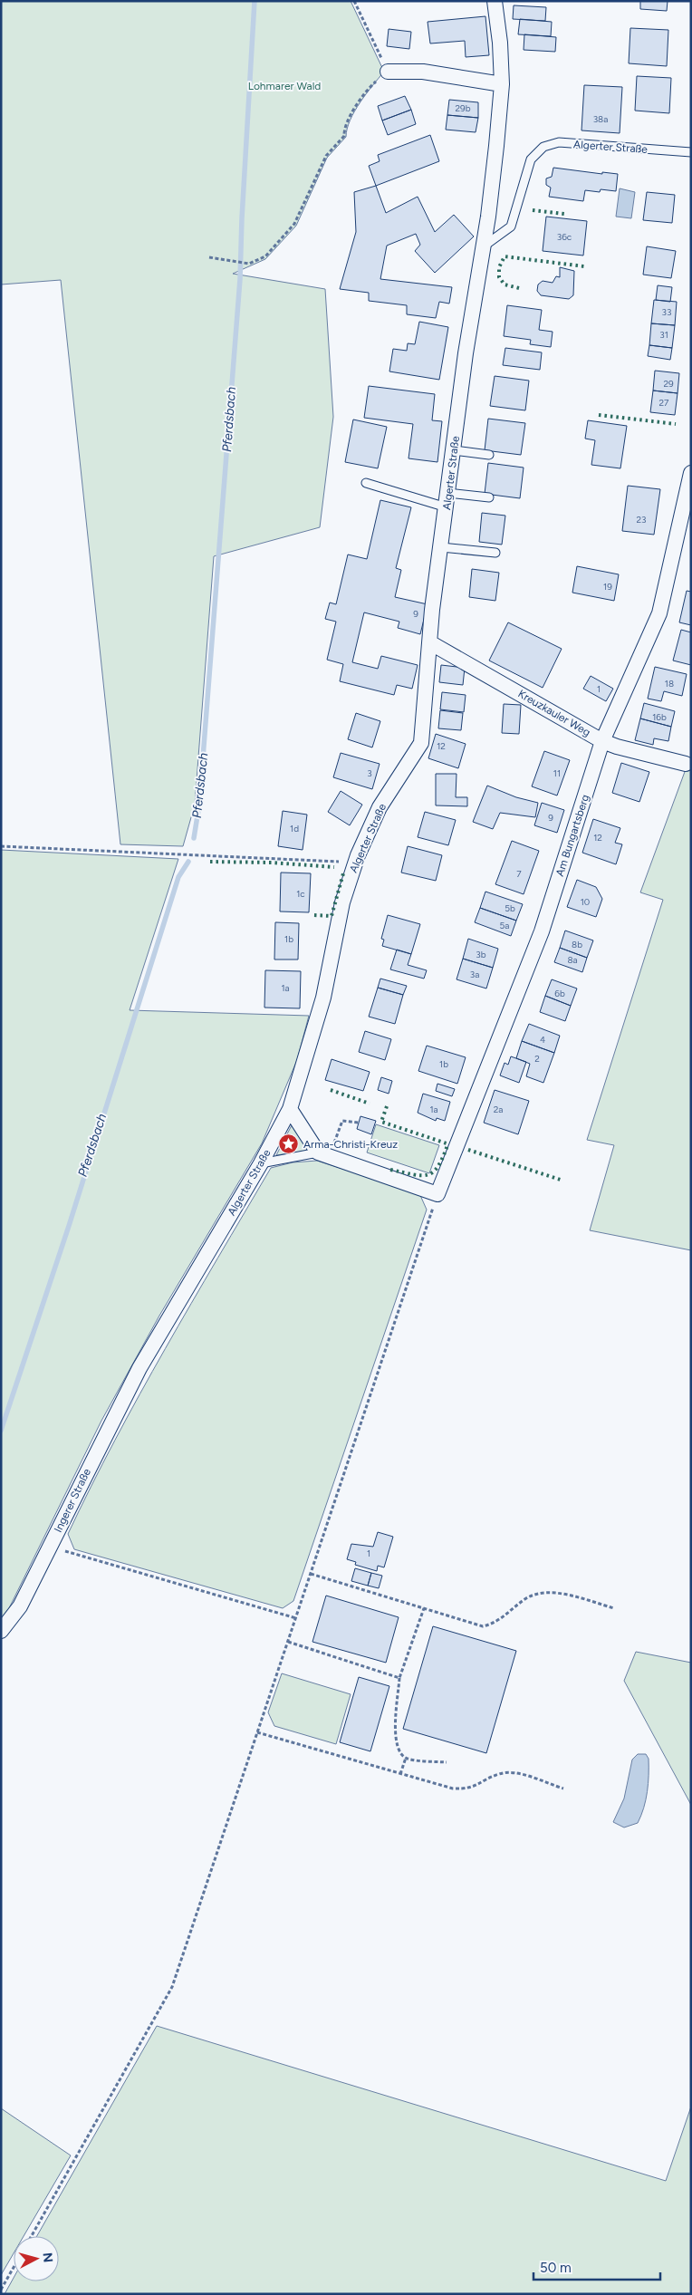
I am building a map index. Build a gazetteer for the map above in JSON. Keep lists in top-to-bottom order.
{
  "streets": {
    "street": [
      "Algerter Straße",
      "Kreuzkauler Weg",
      "Am Bungartsberg",
      "Ingerer Straße"
    ]
  },
  "crossings": [
    ["Algerter Straße", "Kreuzkauler Weg"],
    ["Algerter Straße", "Ingerer Straße"],
    ["Kreuzkauler Weg", "Am Bungartsberg"]
  ],
  "water": ["Pferdsbach"],
  "parks": ["Lohmarer Wald"],
  "places": {
    "place": ["Arma-Christi-Kreuz"]
  },
  "house_numbers": [
    "29b",
    "38a",
    "36c",
    "33",
    "31",
    "29",
    "27",
    "23",
    "19",
    "9",
    "18",
    "1",
    "16b",
    "12",
    "3",
    "11",
    "9",
    "1d",
    "12",
    "7",
    "1c",
    "10",
    "5b",
    "5a",
    "1b",
    "8b",
    "3b",
    "8a",
    "3a",
    "1a",
    "6b",
    "4",
    "2",
    "1b",
    "1a",
    "2a",
    "1"
  ],
  "scale_bar": "50 m",
  "north": "right"
}
